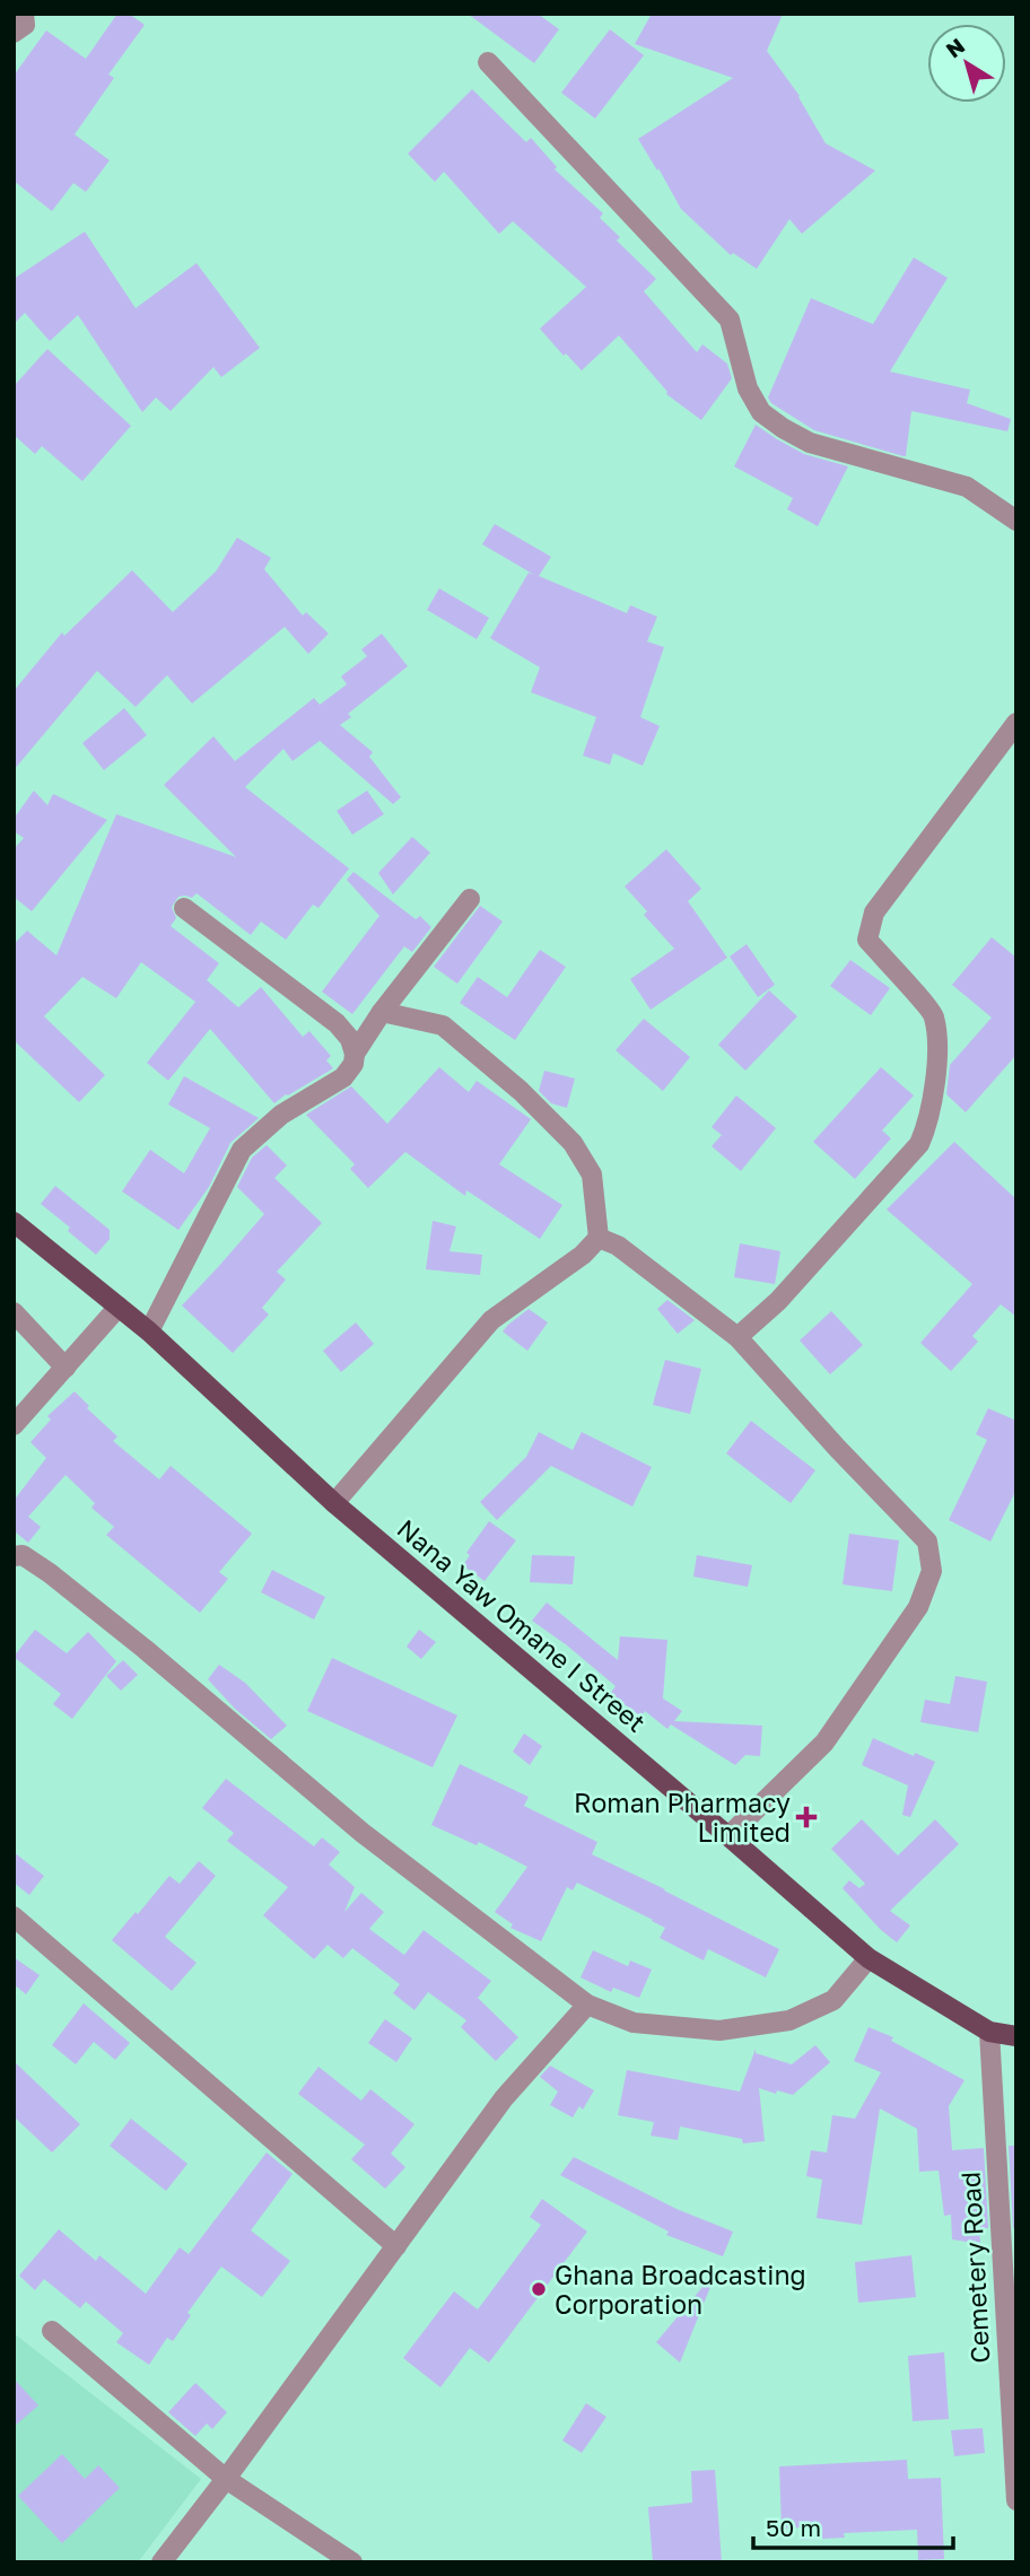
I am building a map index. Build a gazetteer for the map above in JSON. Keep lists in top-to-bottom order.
{
  "streets": {
    "main road": ["Nana Yaw Omane I Street"],
    "street": ["Cemetery Road"]
  },
  "crossings": [
    ["Nana Yaw Omane I Street", "Cemetery Road"]
  ],
  "places": {
    "health": ["Roman Pharmacy Limited"],
    "other": ["Ghana Broadcasting Corporation"]
  },
  "scale_bar": "50 m",
  "north": "top left"
}
